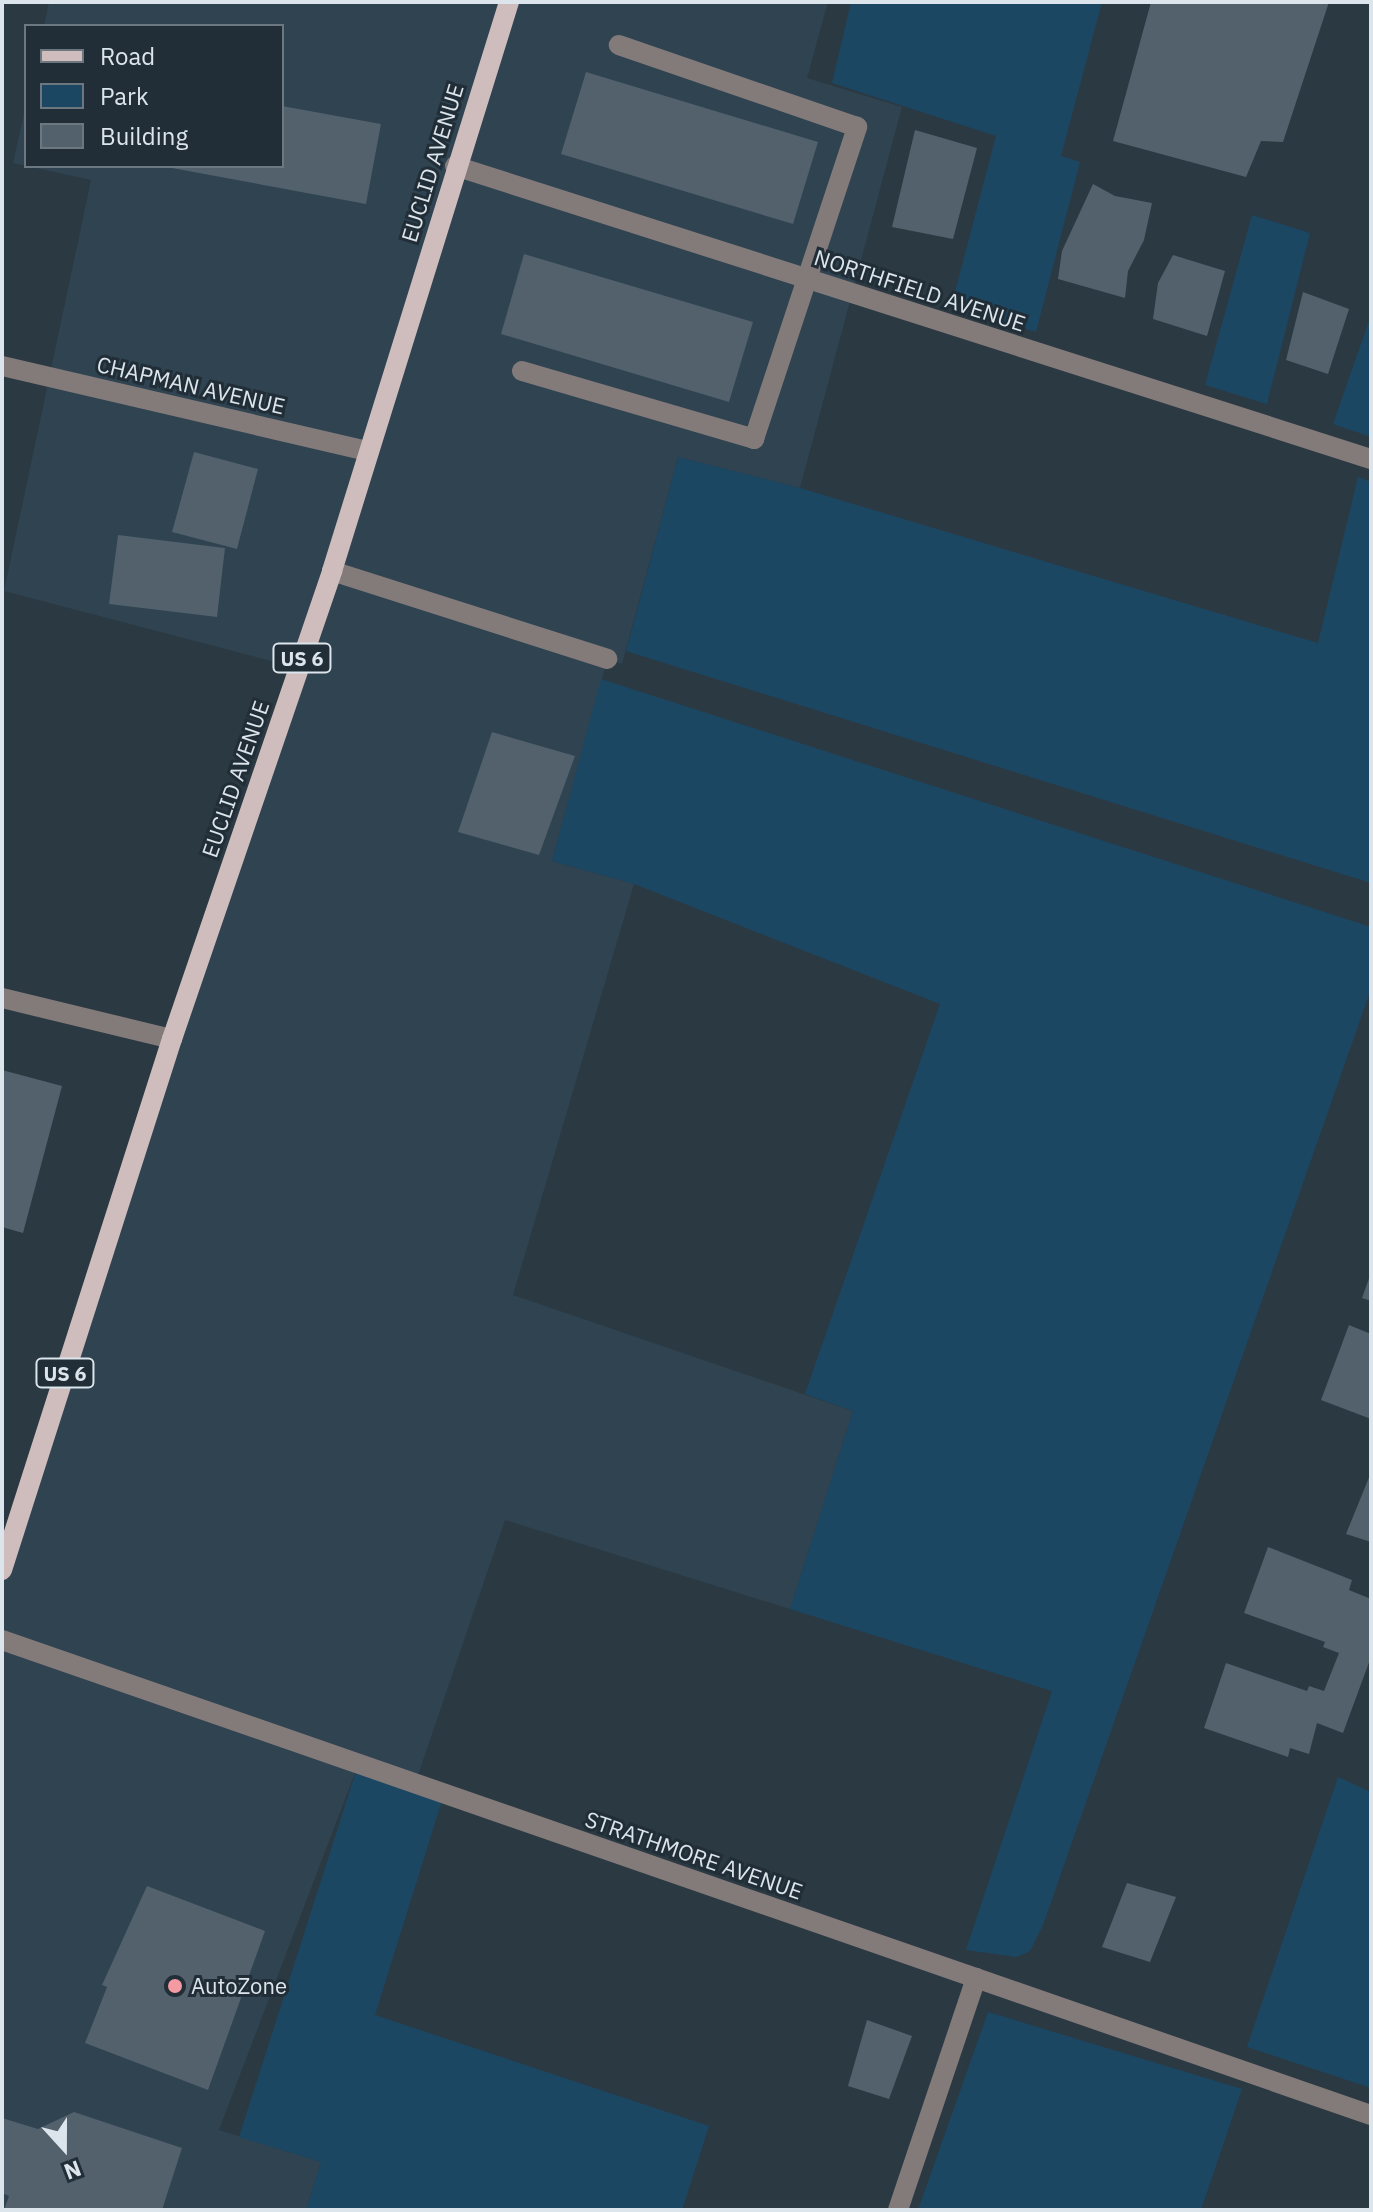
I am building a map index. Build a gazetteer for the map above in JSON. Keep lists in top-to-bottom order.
{
  "streets": {
    "main road": ["EUCLID AVENUE", "US 6"],
    "street": ["NORTHFIELD AVENUE", "CHAPMAN AVENUE", "STRATHMORE AVENUE"]
  },
  "crossings": [
    ["EUCLID AVENUE", "NORTHFIELD AVENUE"],
    ["EUCLID AVENUE", "CHAPMAN AVENUE"]
  ],
  "places": ["AutoZone"],
  "legend": ["Road", "Park", "Building"],
  "north": "bottom"
}
